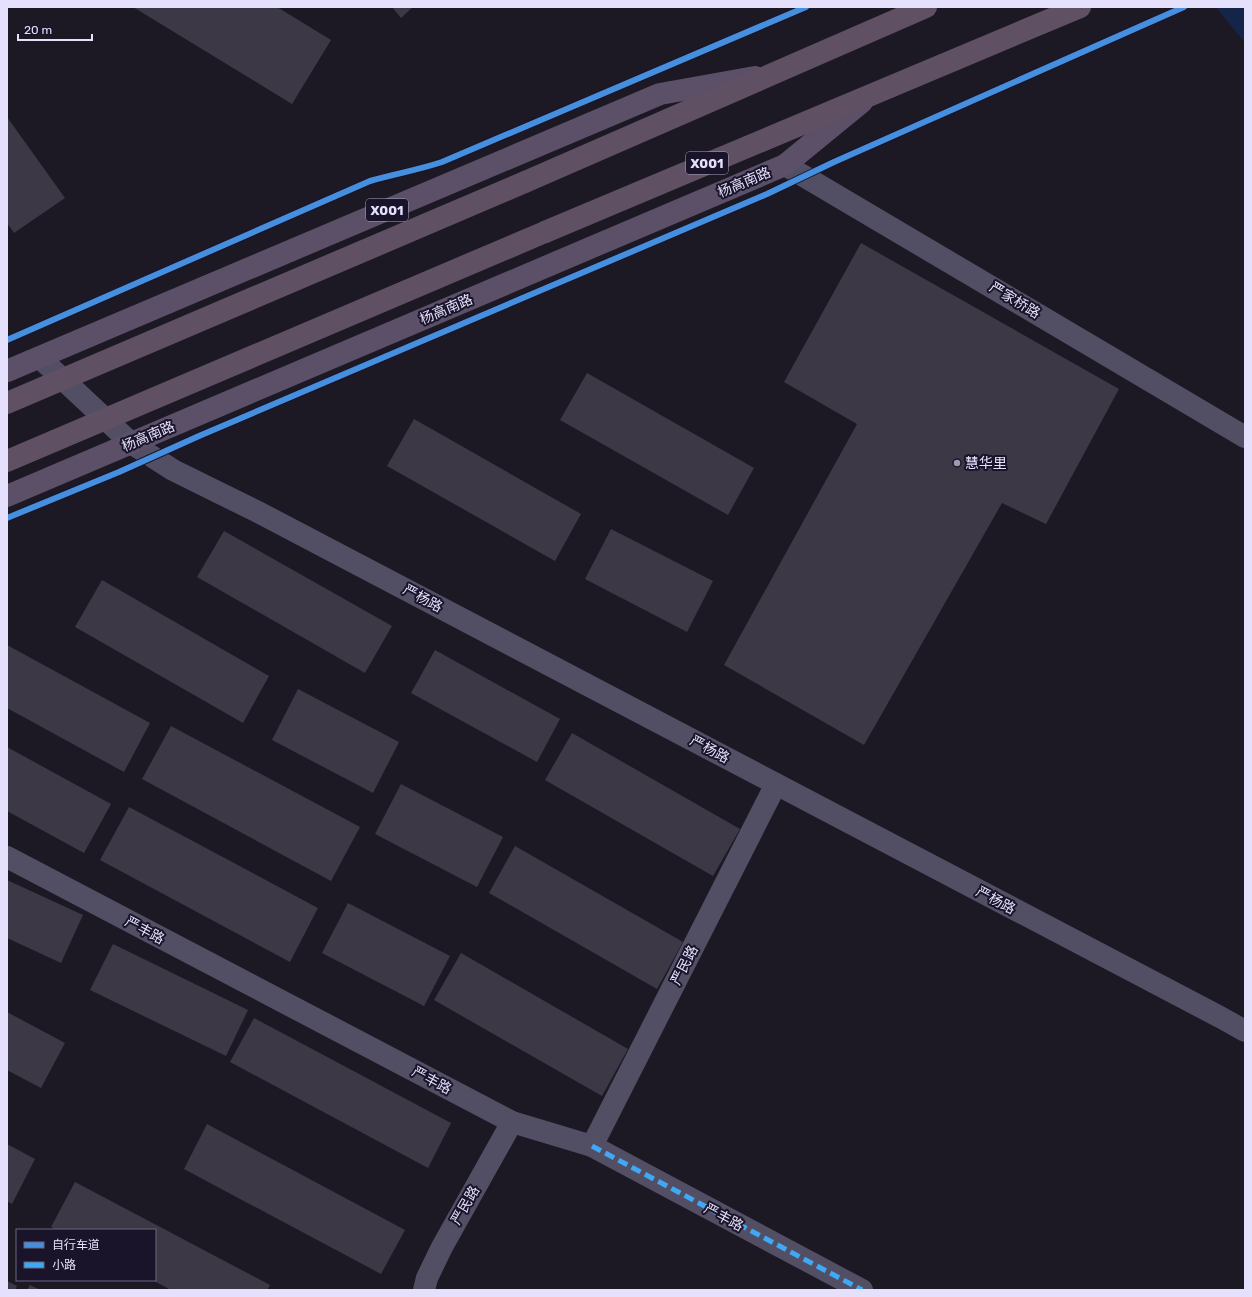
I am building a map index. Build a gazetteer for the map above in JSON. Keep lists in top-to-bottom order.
{
  "streets": {
    "highway": ["X001", "杨高南路"],
    "street": [
      "严家桥路",
      "严杨路",
      "严丰路",
      "严民路"
    ]
  },
  "crossings": [
    ["X001", "严杨路"],
    ["杨高南路", "严家桥路"],
    ["杨高南路", "严杨路"],
    ["严杨路", "严民路"],
    ["严丰路", "严民路"]
  ],
  "places": ["慧华里"],
  "legend": ["自行车道", "小路"],
  "scale_bar": "20 m"
}
